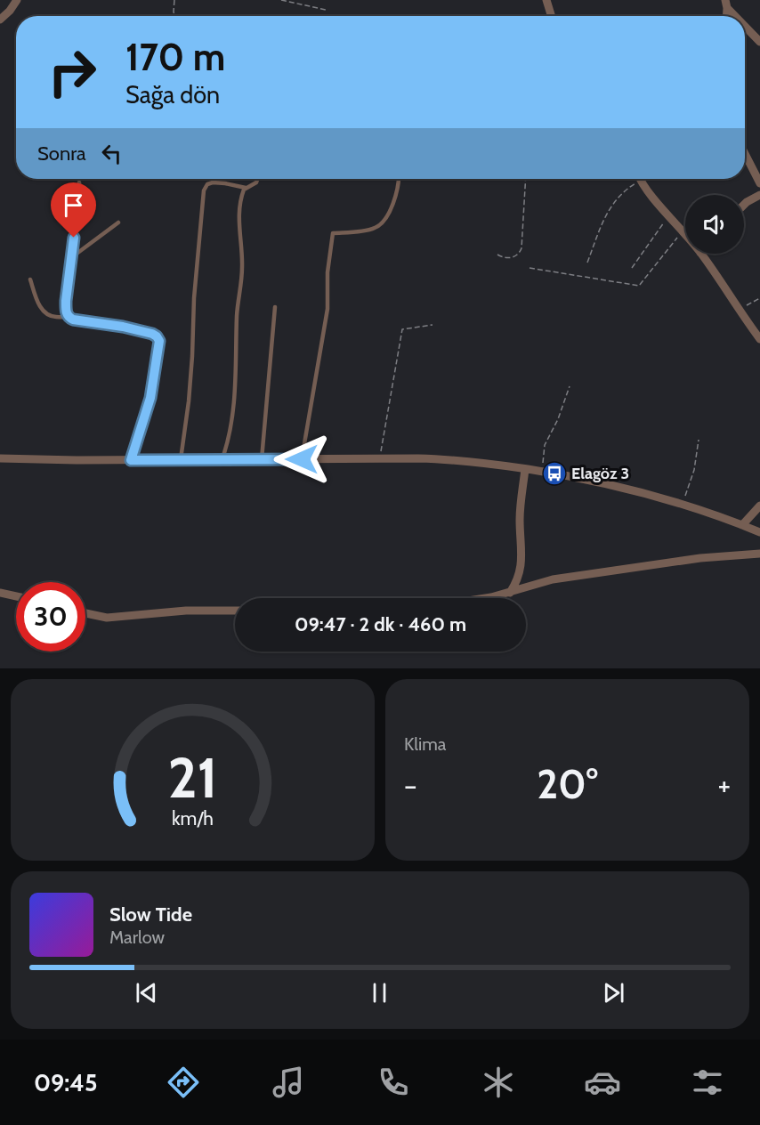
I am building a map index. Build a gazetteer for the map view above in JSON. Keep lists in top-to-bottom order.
{
  "places": {
    "bus stop": ["Elagöz 3"]
  },
  "page": {
    "turn": ["170 m", "Sağa dön"],
    "then": "Sonra",
    "limit": "30",
    "trip": "09:47 · 2 dk · 460 m",
    "tile": "Klima",
    "heat": ["−", "20°", "+"],
    "song": ["Slow Tide", "Marlow"],
    "tabs": "09:45",
    "gauge": ["21", "km/h"]
  }
}
